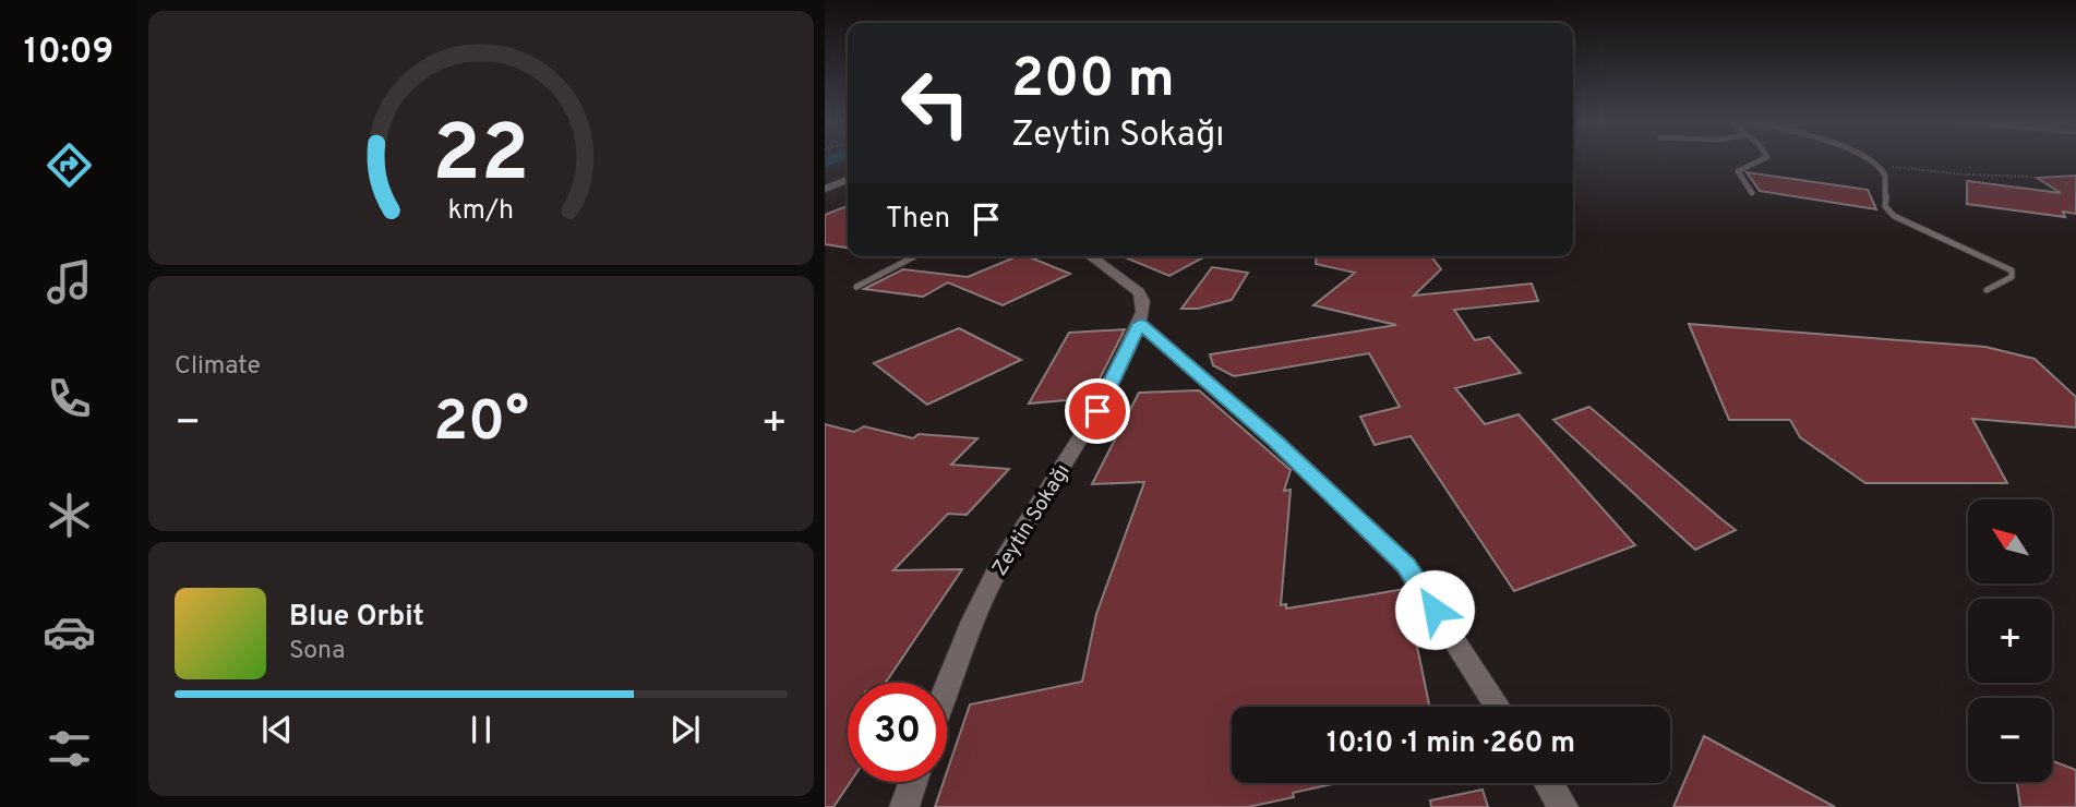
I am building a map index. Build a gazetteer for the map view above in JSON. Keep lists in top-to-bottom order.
{
  "streets": {
    "street": ["Zeytin Sokağı"]
  },
  "north": "top left",
  "page": {
    "tabs": "10:09",
    "turn": ["200 m", "Zeytin Sokağı"],
    "then": "Then",
    "tile": "Climate",
    "heat": ["−", "20°", "+"],
    "map_buttons": ["+", "−"],
    "song": ["Blue Orbit", "Sona"],
    "limit": "30",
    "trip": "10:10 · 1 min · 260 m",
    "gauge": ["22", "km/h"]
  }
}
